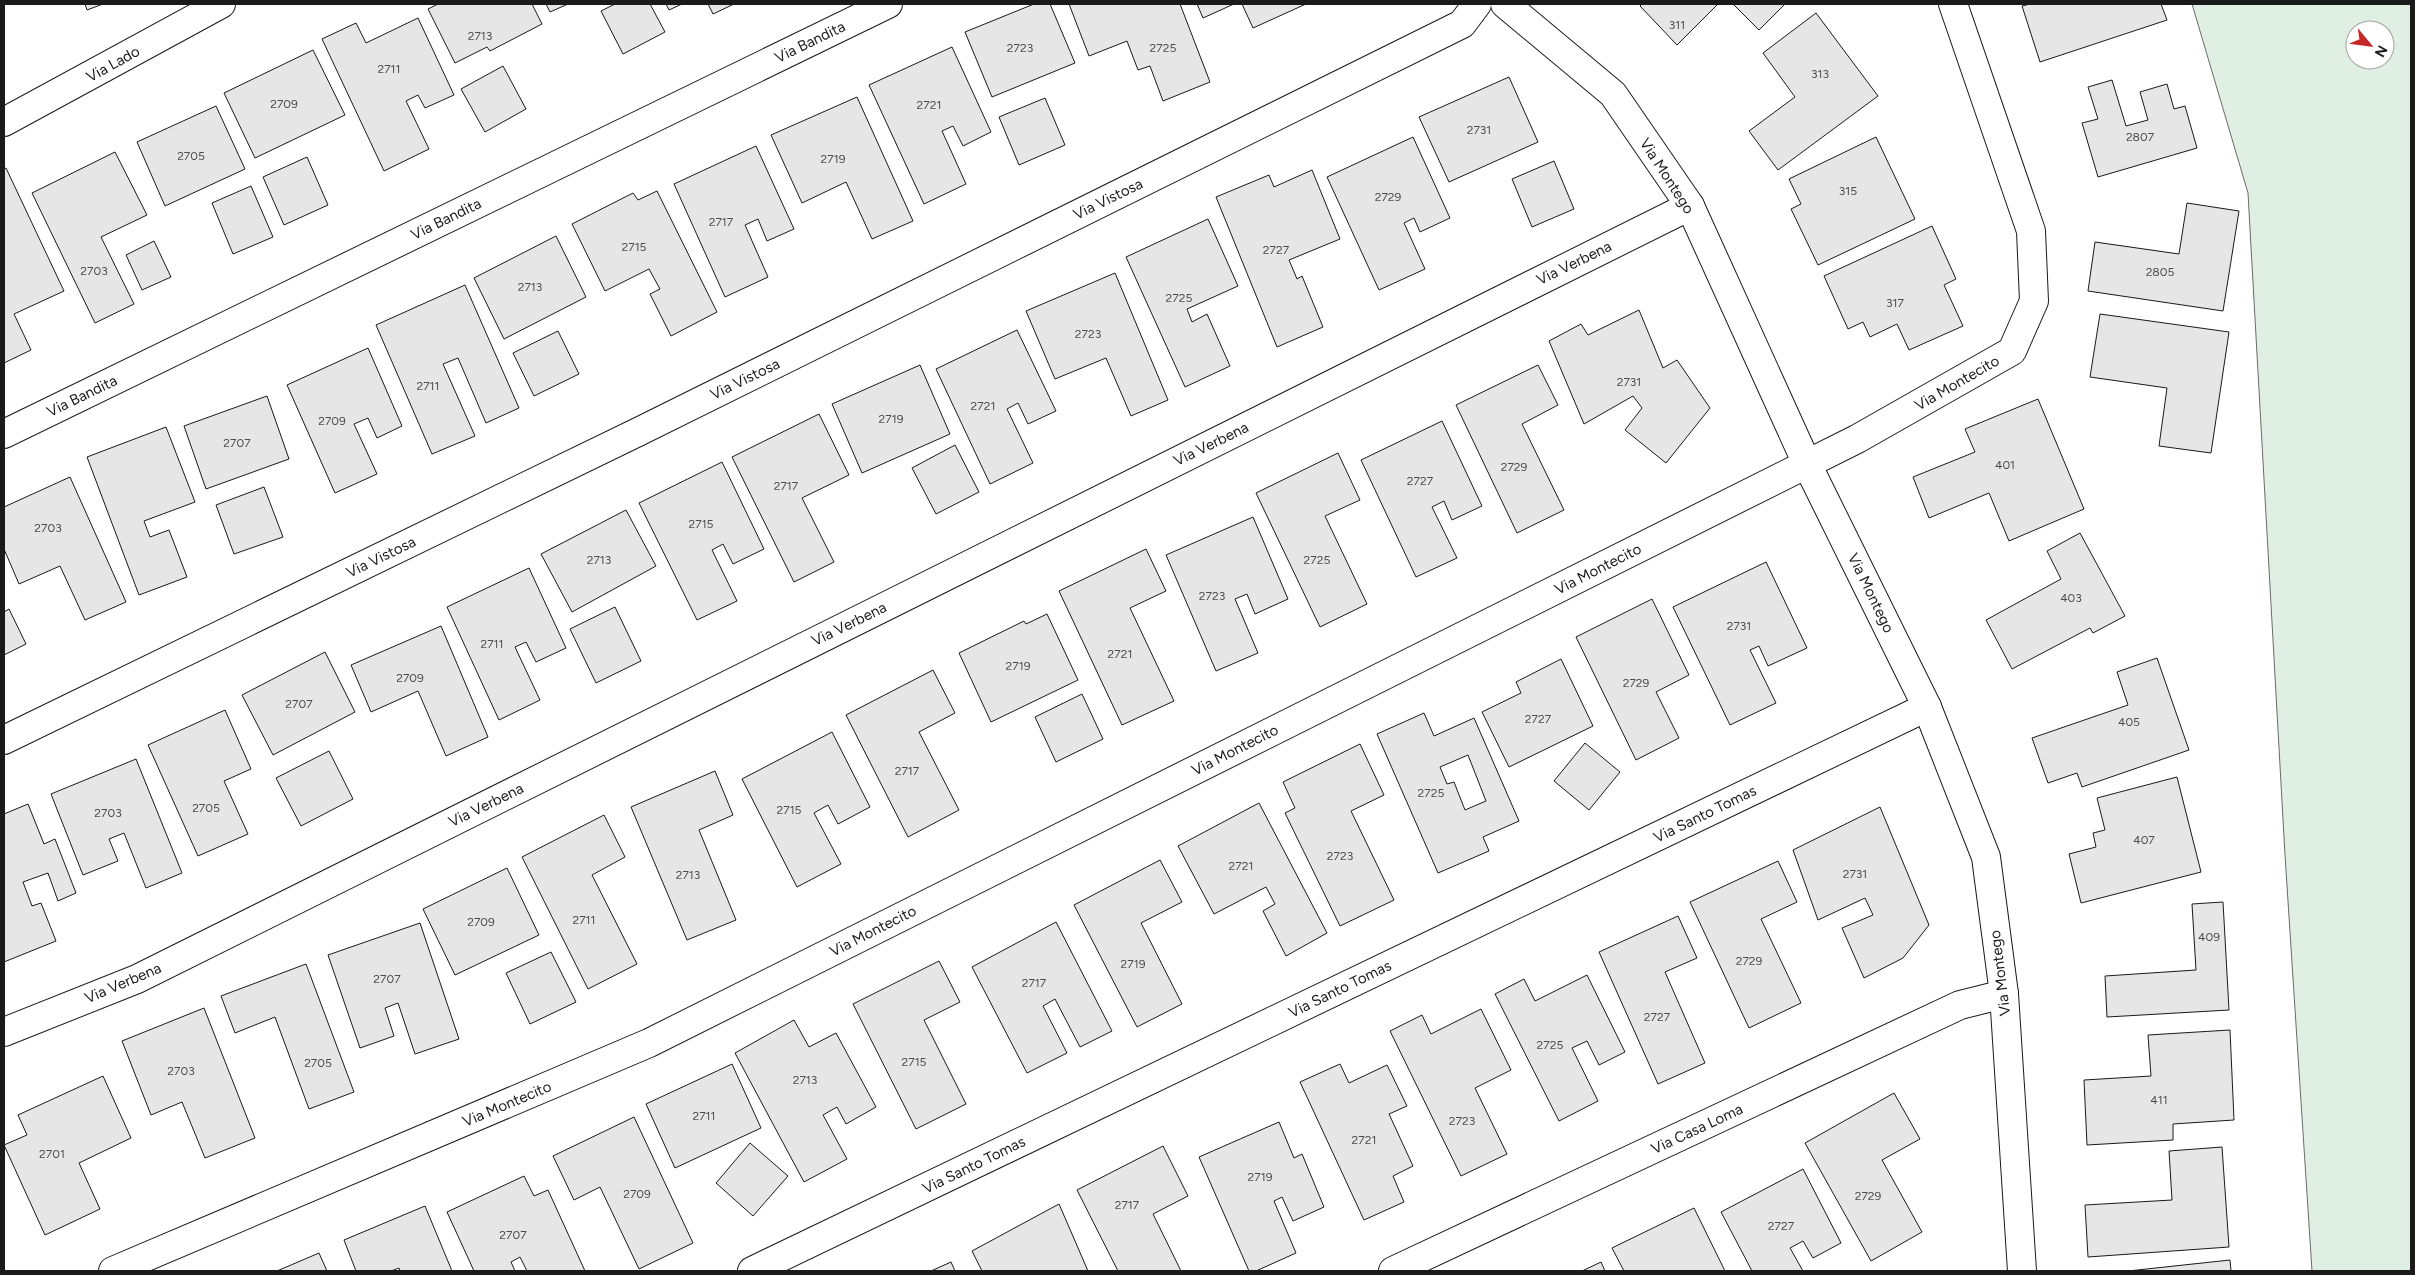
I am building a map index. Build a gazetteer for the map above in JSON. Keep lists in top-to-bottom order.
{
  "streets": {
    "street": [
      "Via Bandita",
      "Via Lado",
      "Via Montego",
      "Via Vistosa",
      "Via Verbena",
      "Via Montecito",
      "Via Santo Tomas",
      "Via Casa Loma"
    ]
  },
  "crossings": [
    ["Via Montego", "Via Verbena"],
    ["Via Montego", "Via Montecito"],
    ["Via Montego", "Via Santo Tomas"],
    ["Via Montego", "Via Casa Loma"]
  ],
  "house_numbers": [
    "311",
    "2713",
    "2723",
    "2725",
    "2711",
    "313",
    "2709",
    "2721",
    "2731",
    "2807",
    "2705",
    "2719",
    "315",
    "2729",
    "2717",
    "2715",
    "2727",
    "2703",
    "2805",
    "2713",
    "2725",
    "317",
    "2723",
    "2731",
    "2711",
    "2721",
    "2719",
    "2709",
    "2707",
    "401",
    "2729",
    "2727",
    "2717",
    "2715",
    "2703",
    "2713",
    "2725",
    "2723",
    "403",
    "2731",
    "2711",
    "2721",
    "2719",
    "2709",
    "2729",
    "2707",
    "2727",
    "405",
    "2717",
    "2725",
    "2705",
    "2715",
    "2703",
    "407",
    "2723",
    "2721",
    "2731",
    "2713",
    "2711",
    "2709",
    "409",
    "2729",
    "2719",
    "2707",
    "2717",
    "2727",
    "2725",
    "2715",
    "2705",
    "2703",
    "2713",
    "411",
    "2711",
    "2723",
    "2721",
    "2701",
    "2719",
    "2709",
    "2729",
    "2717",
    "2727",
    "2707"
  ],
  "north": "bottom right"
}
